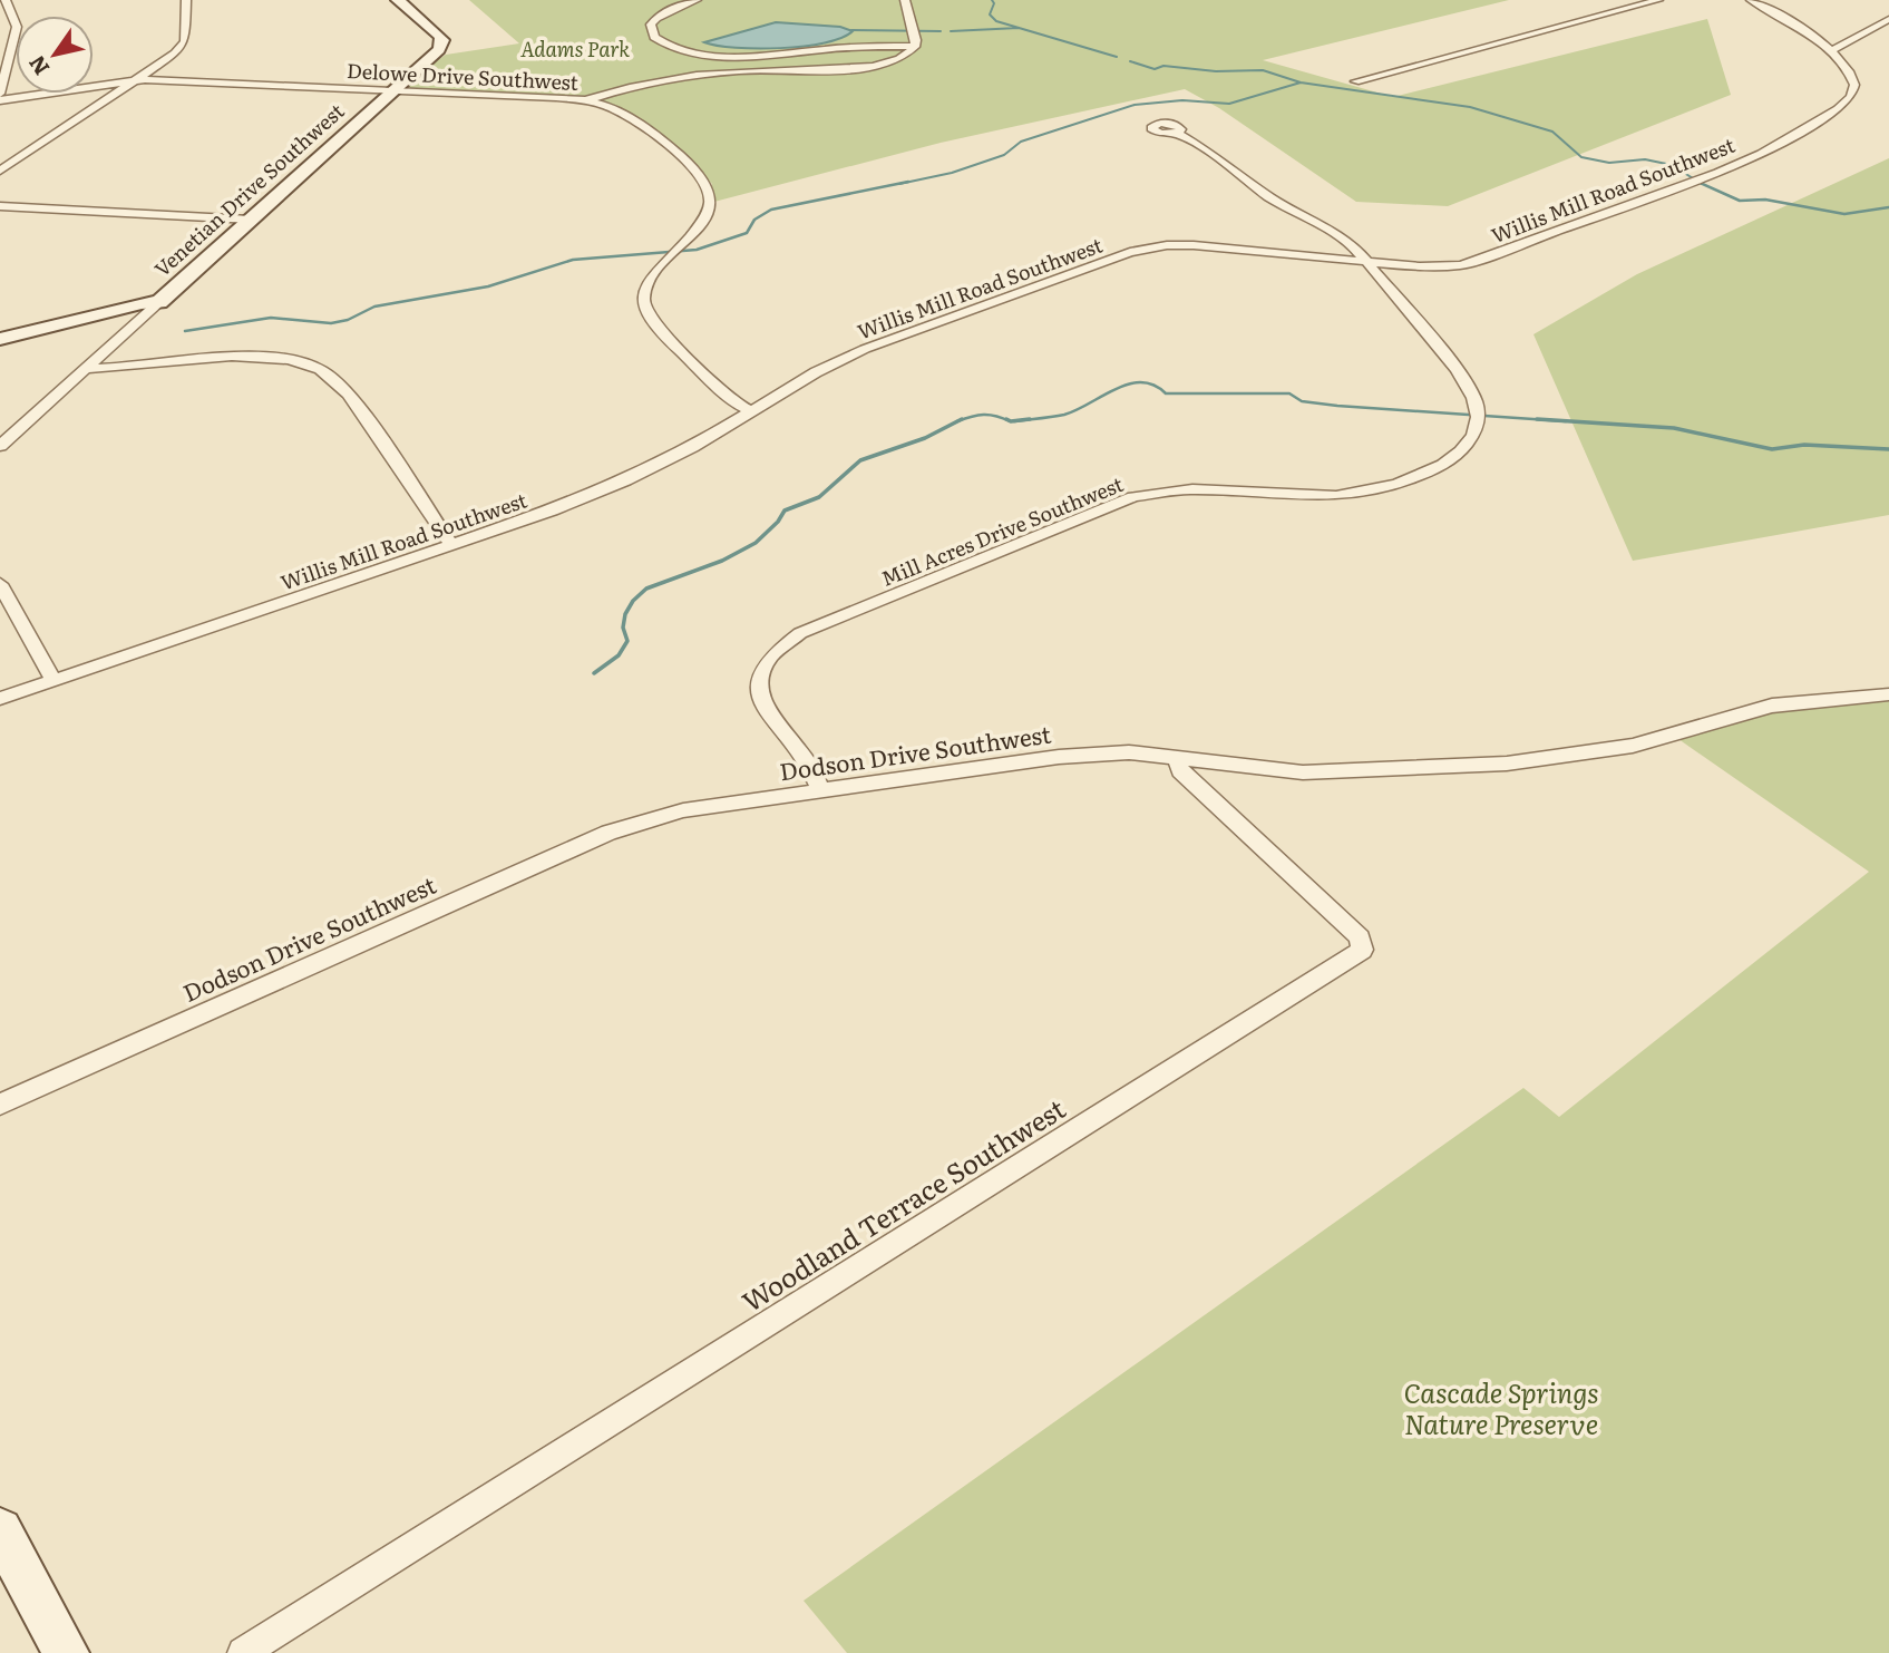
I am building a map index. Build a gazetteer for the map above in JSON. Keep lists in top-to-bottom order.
{
  "streets": {
    "street": [
      "Delowe Drive Southwest",
      "Venetian Drive Southwest",
      "Willis Mill Road Southwest",
      "Mill Acres Drive Southwest",
      "Dodson Drive Southwest",
      "Woodland Terrace Southwest"
    ]
  },
  "crossings": [
    ["Delowe Drive Southwest", "Venetian Drive Southwest"],
    ["Willis Mill Road Southwest", "Mill Acres Drive Southwest"],
    ["Mill Acres Drive Southwest", "Dodson Drive Southwest"],
    ["Dodson Drive Southwest", "Woodland Terrace Southwest"]
  ],
  "parks": ["Adams Park", "Cascade Springs Nature Preserve"],
  "north": "bottom left"
}
